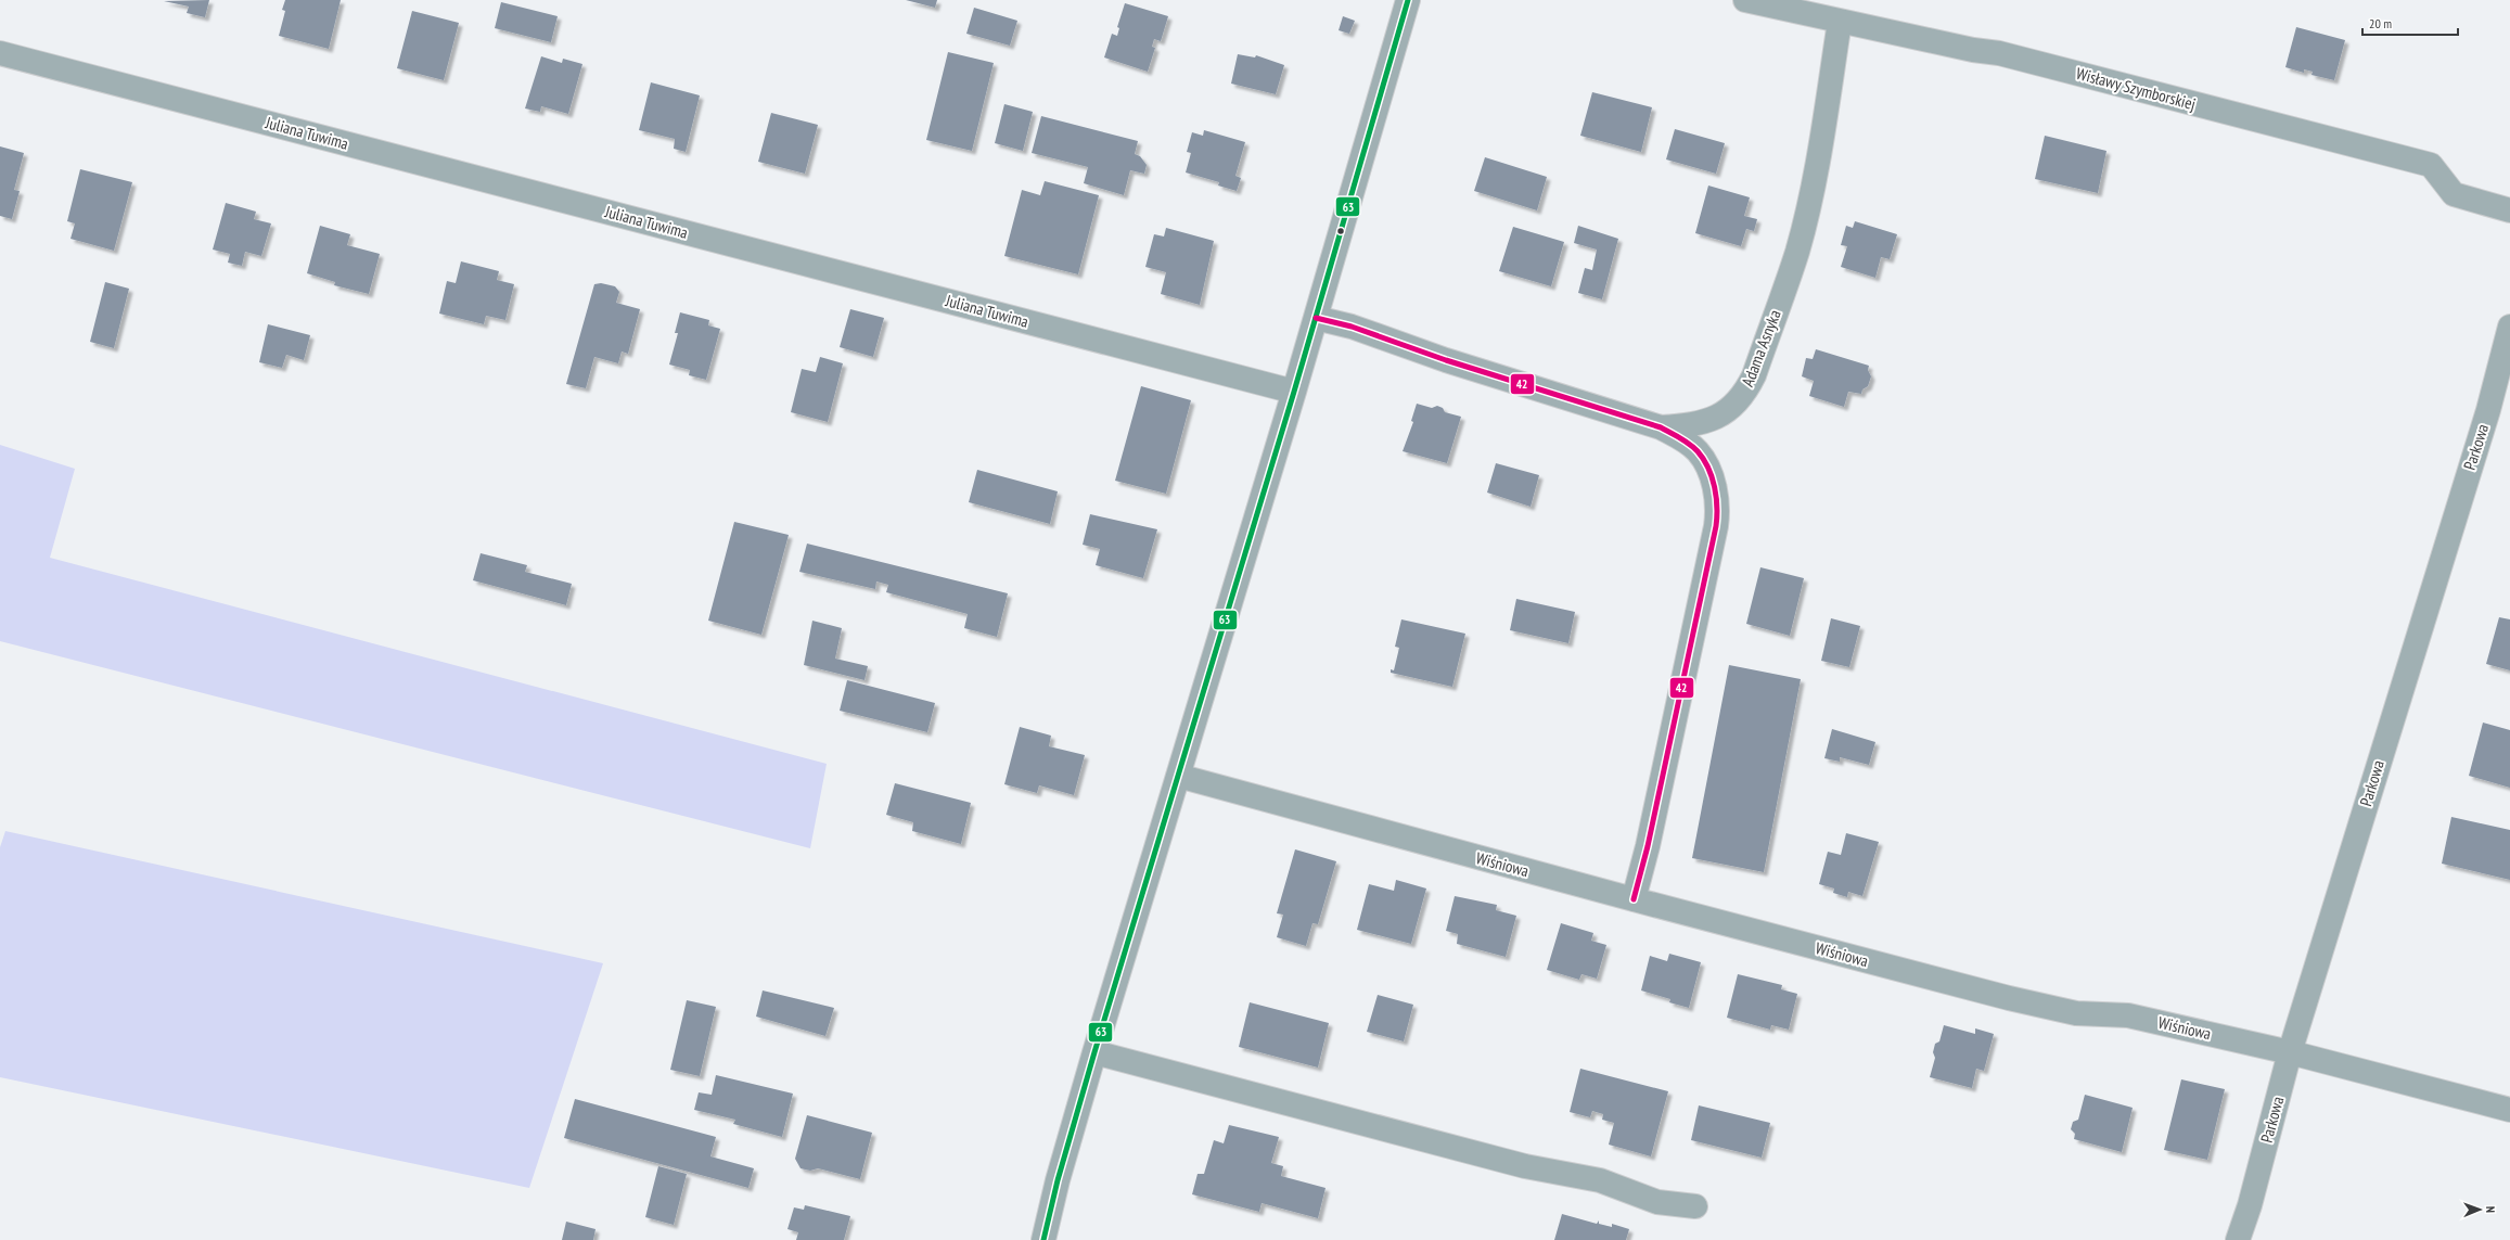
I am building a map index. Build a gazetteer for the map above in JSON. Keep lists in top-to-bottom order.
{
  "streets": {
    "street": [
      "Wisławy Szymborskiej",
      "Juliana Tuwima",
      "Adama Asnyka",
      "Parkowa",
      "Wiśniowa"
    ]
  },
  "crossings": [
    ["Wisławy Szymborskiej", "Adama Asnyka"],
    ["Parkowa", "Wiśniowa"]
  ],
  "lines": ["transit line 63", "transit line 42"],
  "scale_bar": "20 m",
  "north": "right"
}
